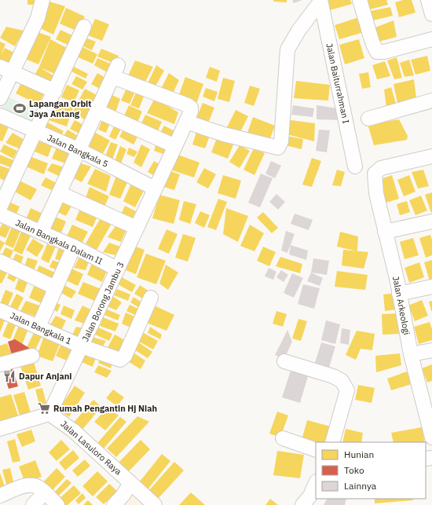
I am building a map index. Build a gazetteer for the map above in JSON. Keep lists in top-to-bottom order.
{
  "streets": {
    "street": [
      "Jalan Baiturrahman I",
      "Jalan Bangkala 5",
      "Jalan Bangkala Dalam II",
      "Jalan Borong Jambu 3",
      "Jalan Arkeologi",
      "Jalan Bangkala 1",
      "Jalan Lasuloro Raya"
    ]
  },
  "crossings": [
    ["Jalan Bangkala 5", "Jalan Borong Jambu 3"],
    ["Jalan Bangkala Dalam II", "Jalan Borong Jambu 3"],
    ["Jalan Borong Jambu 3", "Jalan Bangkala 1"],
    ["Jalan Borong Jambu 3", "Jalan Lasuloro Raya"]
  ],
  "places": {
    "sports": ["Lapangan Orbit Jaya Antang"],
    "restaurant": ["Dapur Anjani"],
    "supermarket": ["Rumah Pengantin Hj Niah"]
  },
  "legend": ["Hunian", "Toko", "Lainnya"]
}
